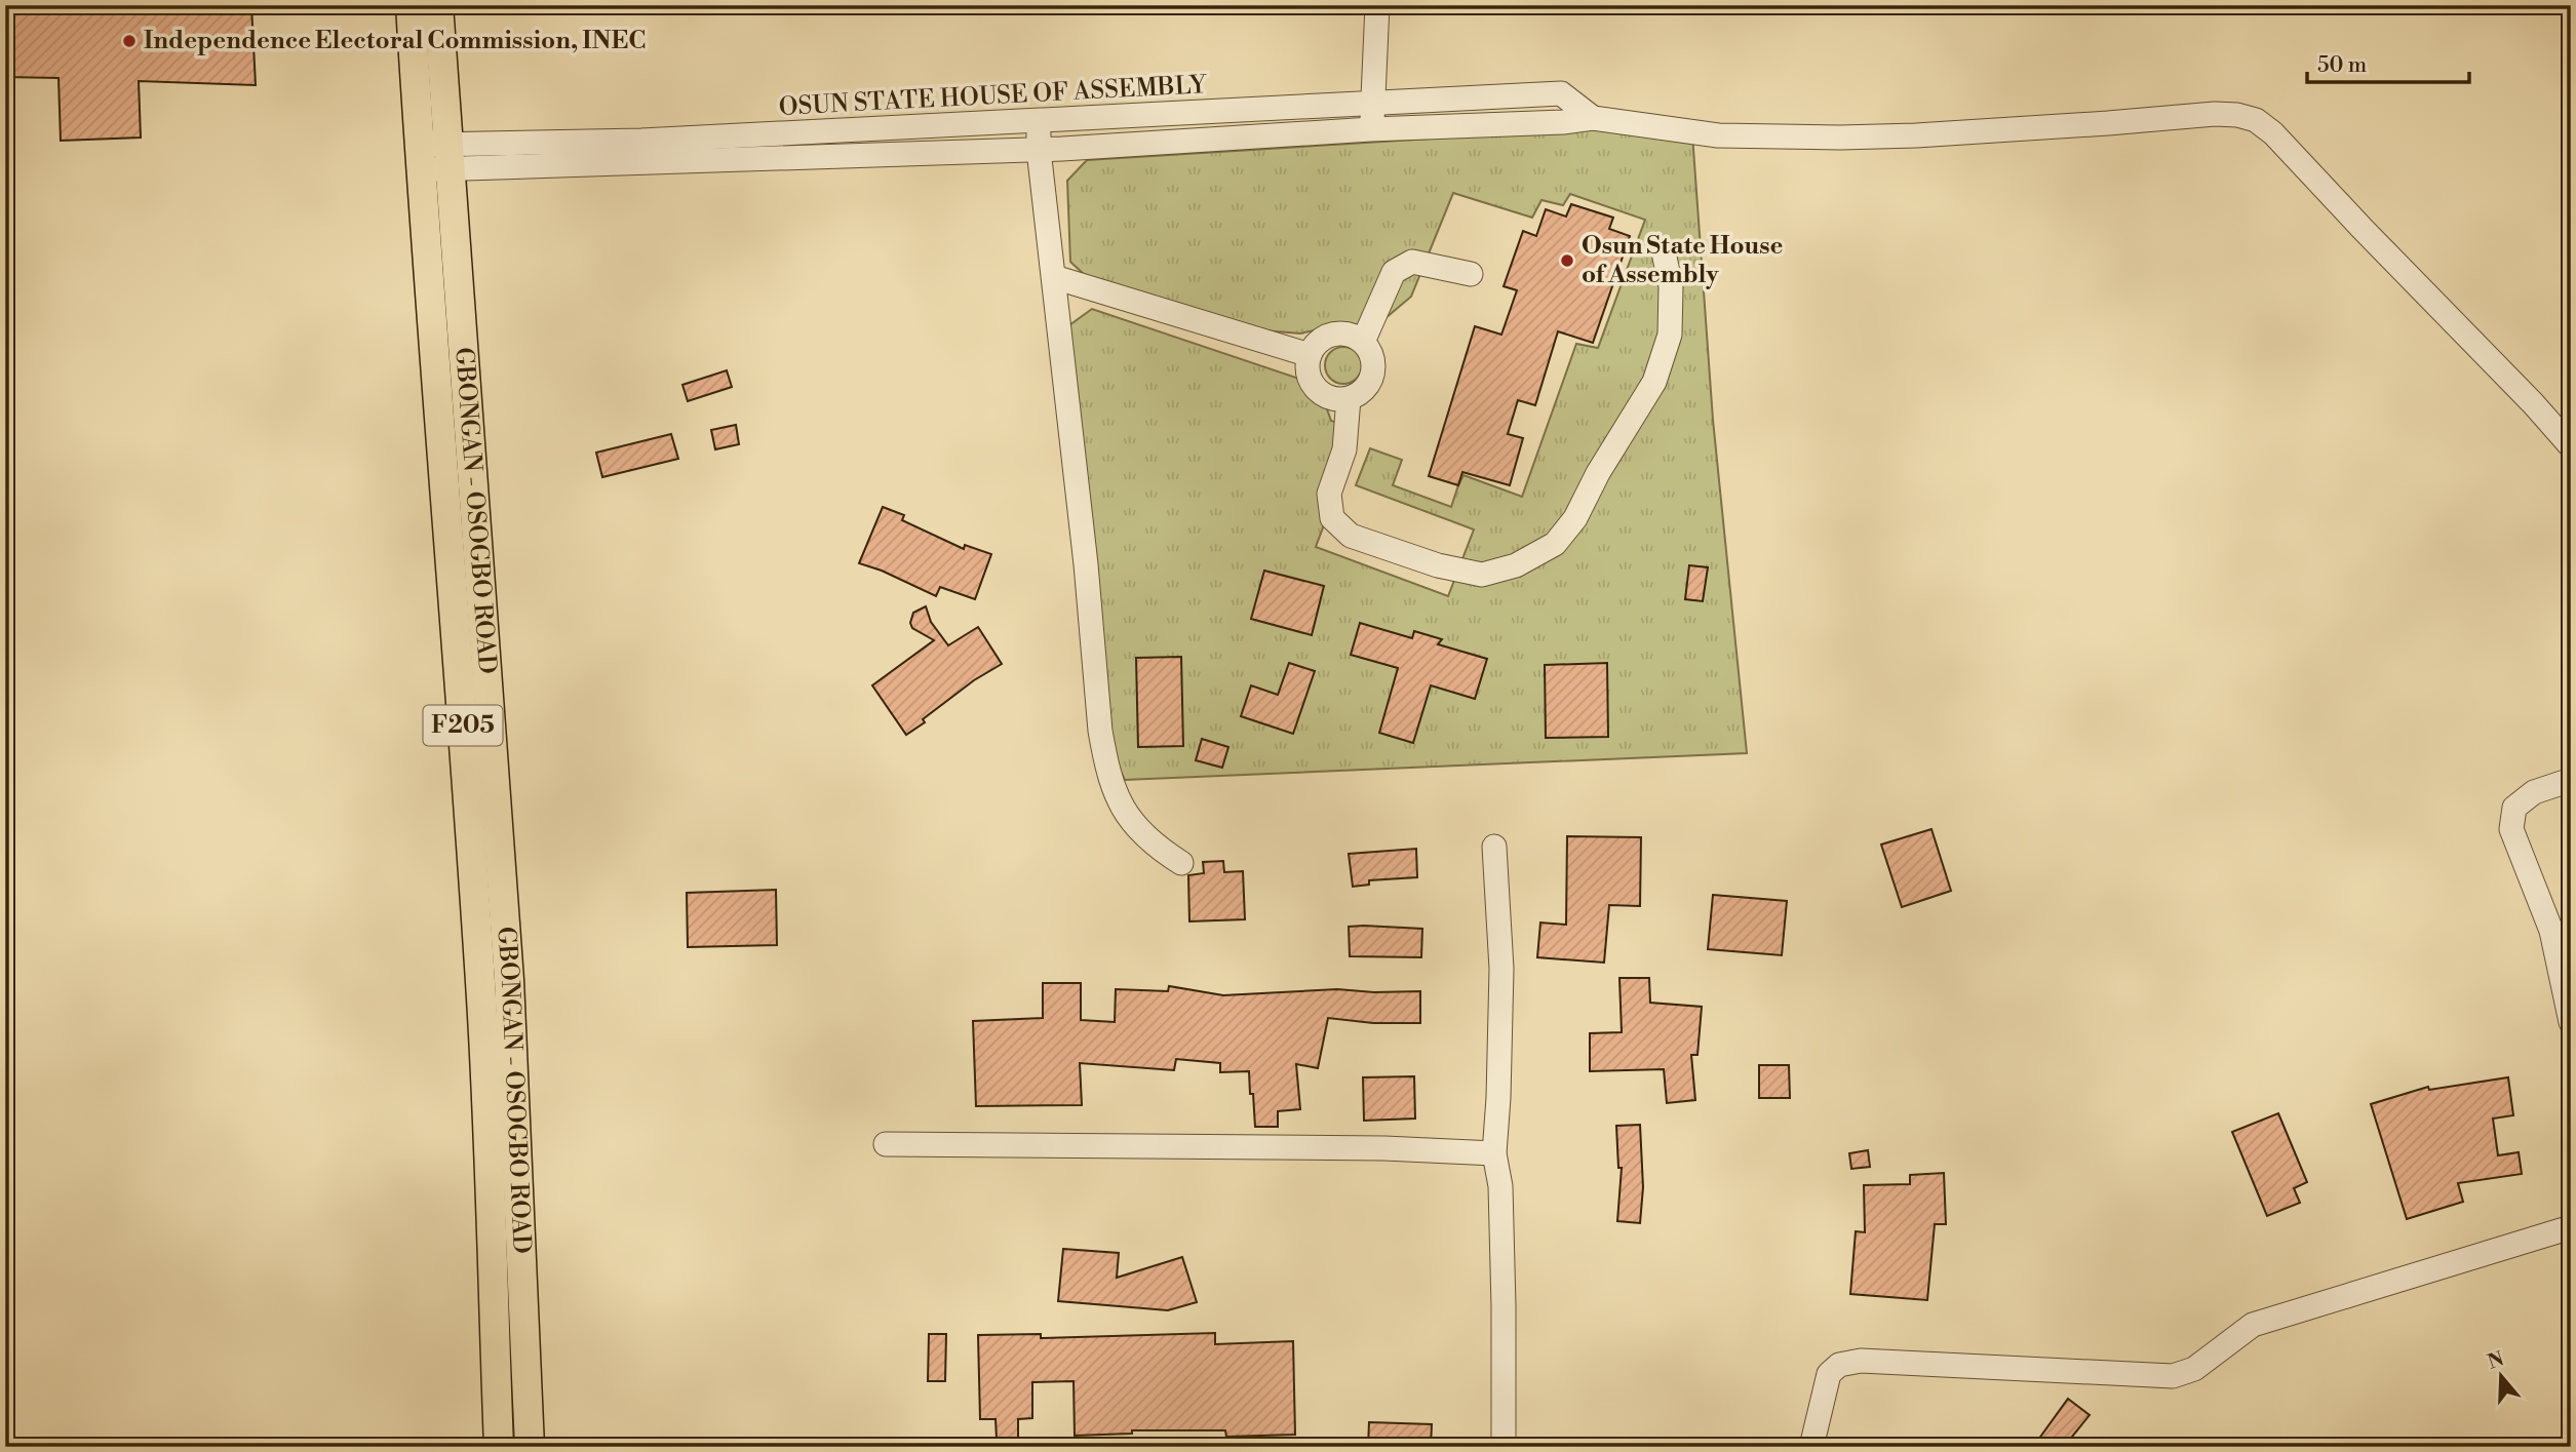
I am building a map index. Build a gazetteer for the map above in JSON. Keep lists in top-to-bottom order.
{
  "streets": {
    "main road": ["GBONGAN - OSOGBO ROAD", "F205"],
    "street": ["OSUN STATE HOUSE OF ASSEMBLY"]
  },
  "crossings": [
    ["OSUN STATE HOUSE OF ASSEMBLY", "GBONGAN - OSOGBO ROAD"]
  ],
  "places": ["Independence Electoral Commission, INEC", "Osun State House of Assembly"],
  "scale_bar": "50 m",
  "north": "top"
}
